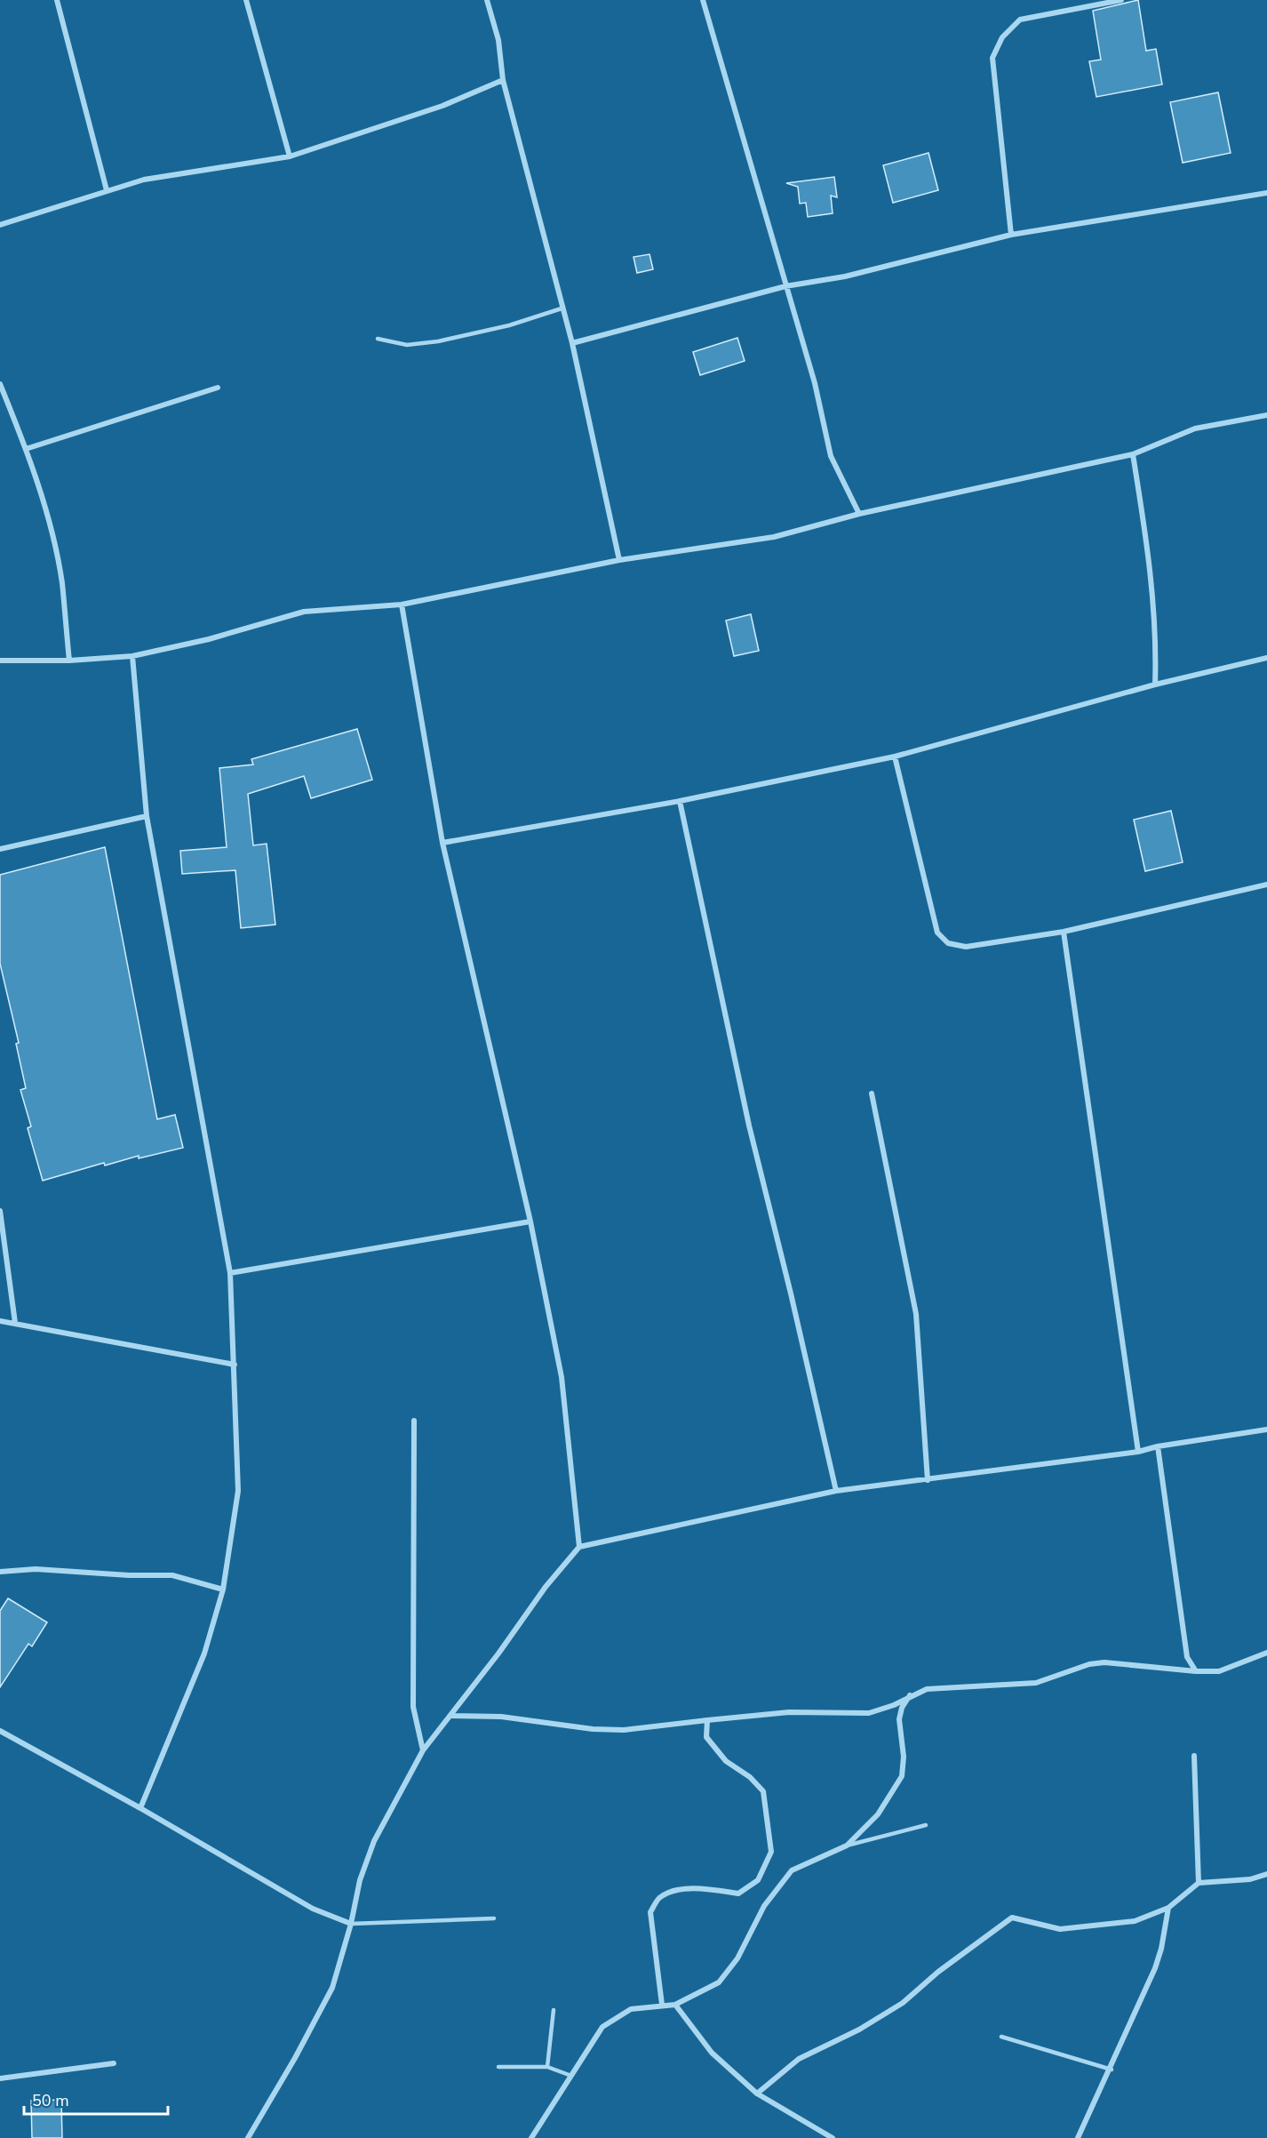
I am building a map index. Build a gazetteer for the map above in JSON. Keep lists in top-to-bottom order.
{
  "scale_bar": "50 m"
}
